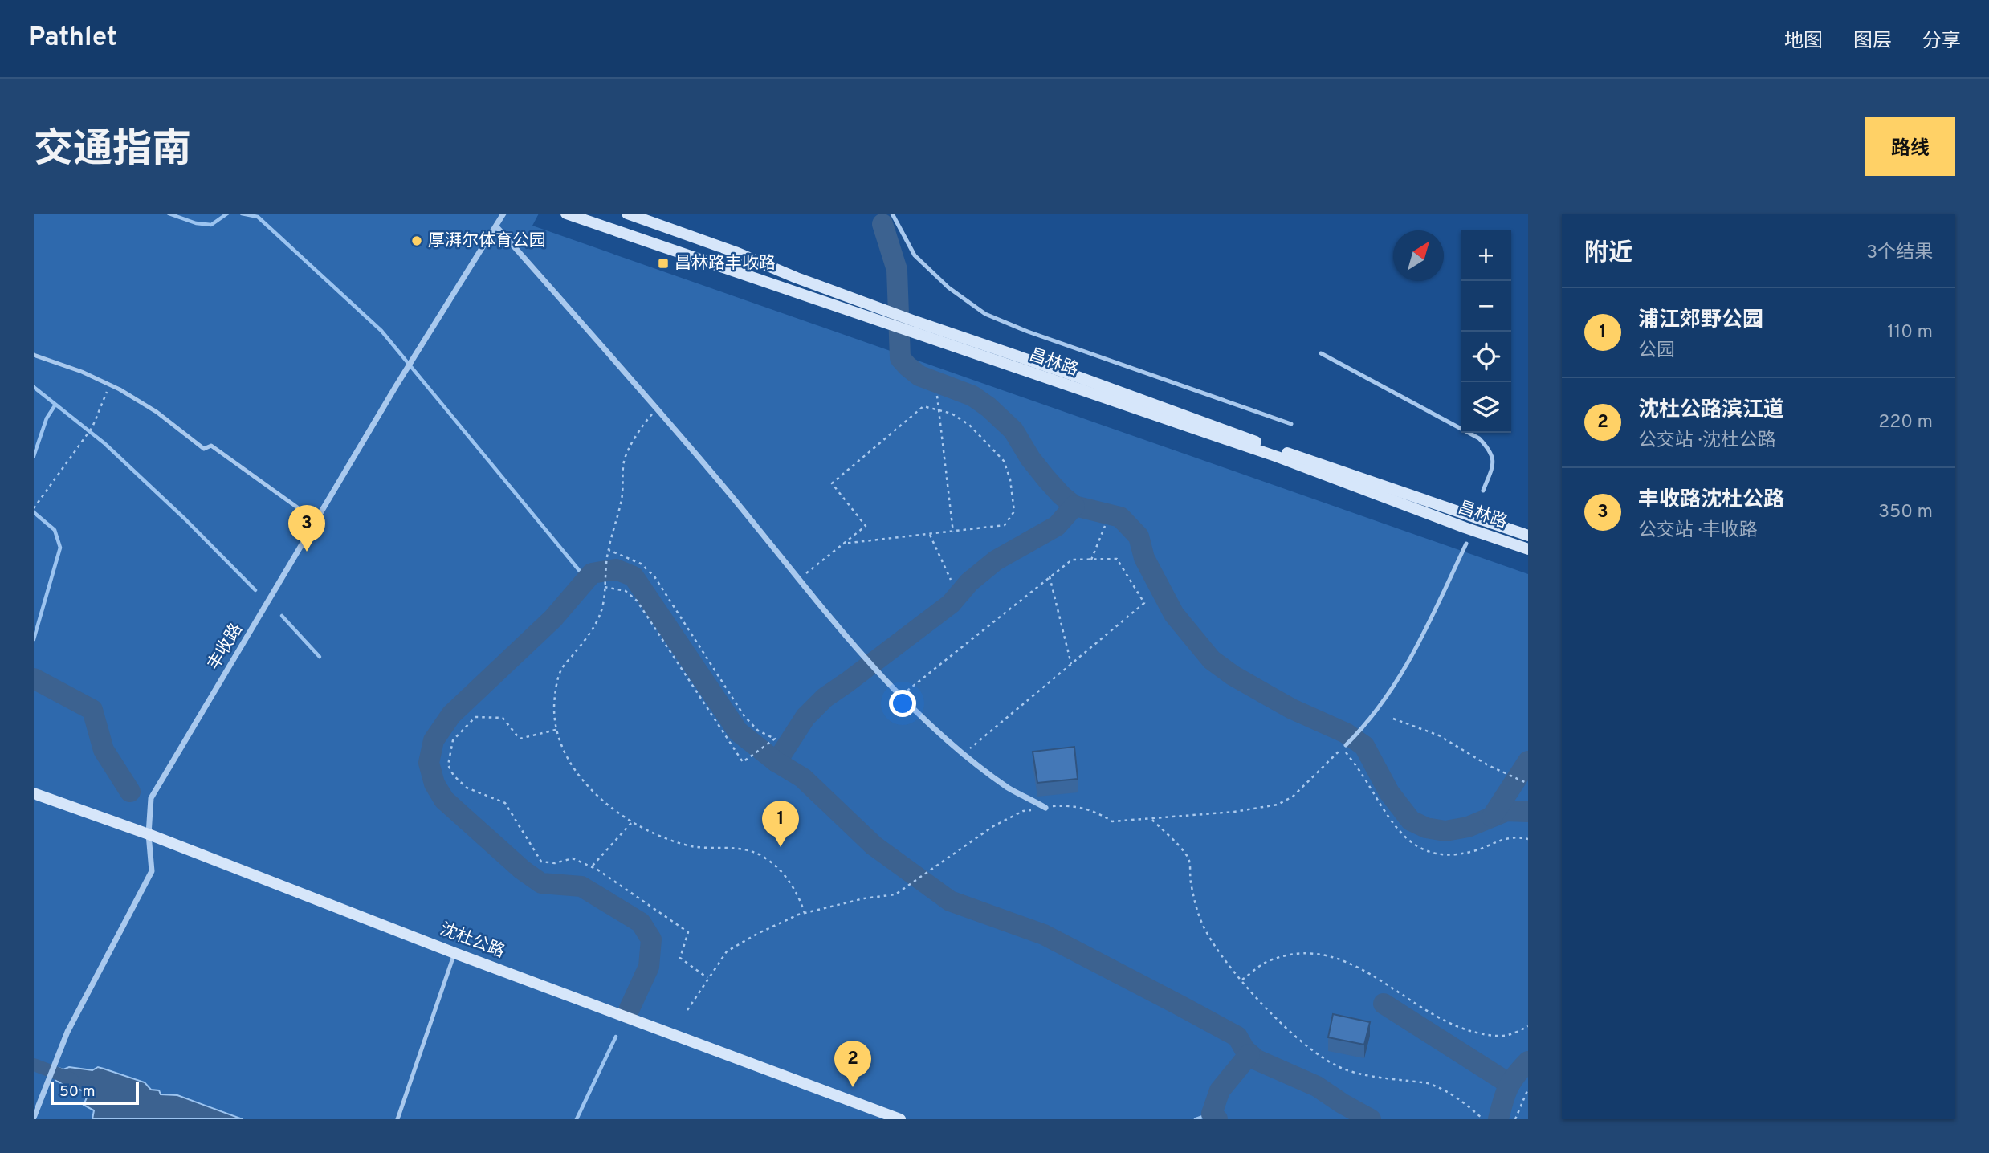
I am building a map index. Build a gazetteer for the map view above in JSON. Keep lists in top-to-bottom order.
{
  "streets": {
    "street": ["昌林路", "丰收路", "沈杜公路"]
  },
  "crossings": [
    ["丰收路", "沈杜公路"]
  ],
  "places": {
    "other": ["厚湃尔体育公园"],
    "transit": ["昌林路丰收路"]
  },
  "scale_bar": "50 m",
  "north": "top right",
  "page": {
    "header": "Pathlet",
    "nav": ["地图", "图层", "分享"],
    "title": "交通指南",
    "buttons": "路线",
    "heading": ["附近", "3个结果"],
    "map_buttons": ["+", "−"],
    "list": [
      {
        "mark": "1",
        "name": "浦江郊野公园",
        "note": "公园",
        "value": "110 m"
      },
      {
        "mark": "2",
        "name": "沈杜公路滨江道",
        "note": "公交站 · 沈杜公路",
        "value": "220 m"
      },
      {
        "mark": "3",
        "name": "丰收路沈杜公路",
        "note": "公交站 · 丰收路",
        "value": "350 m"
      }
    ],
    "pins": ["3", "1", "2"],
    "scale": "50 m"
  }
}
